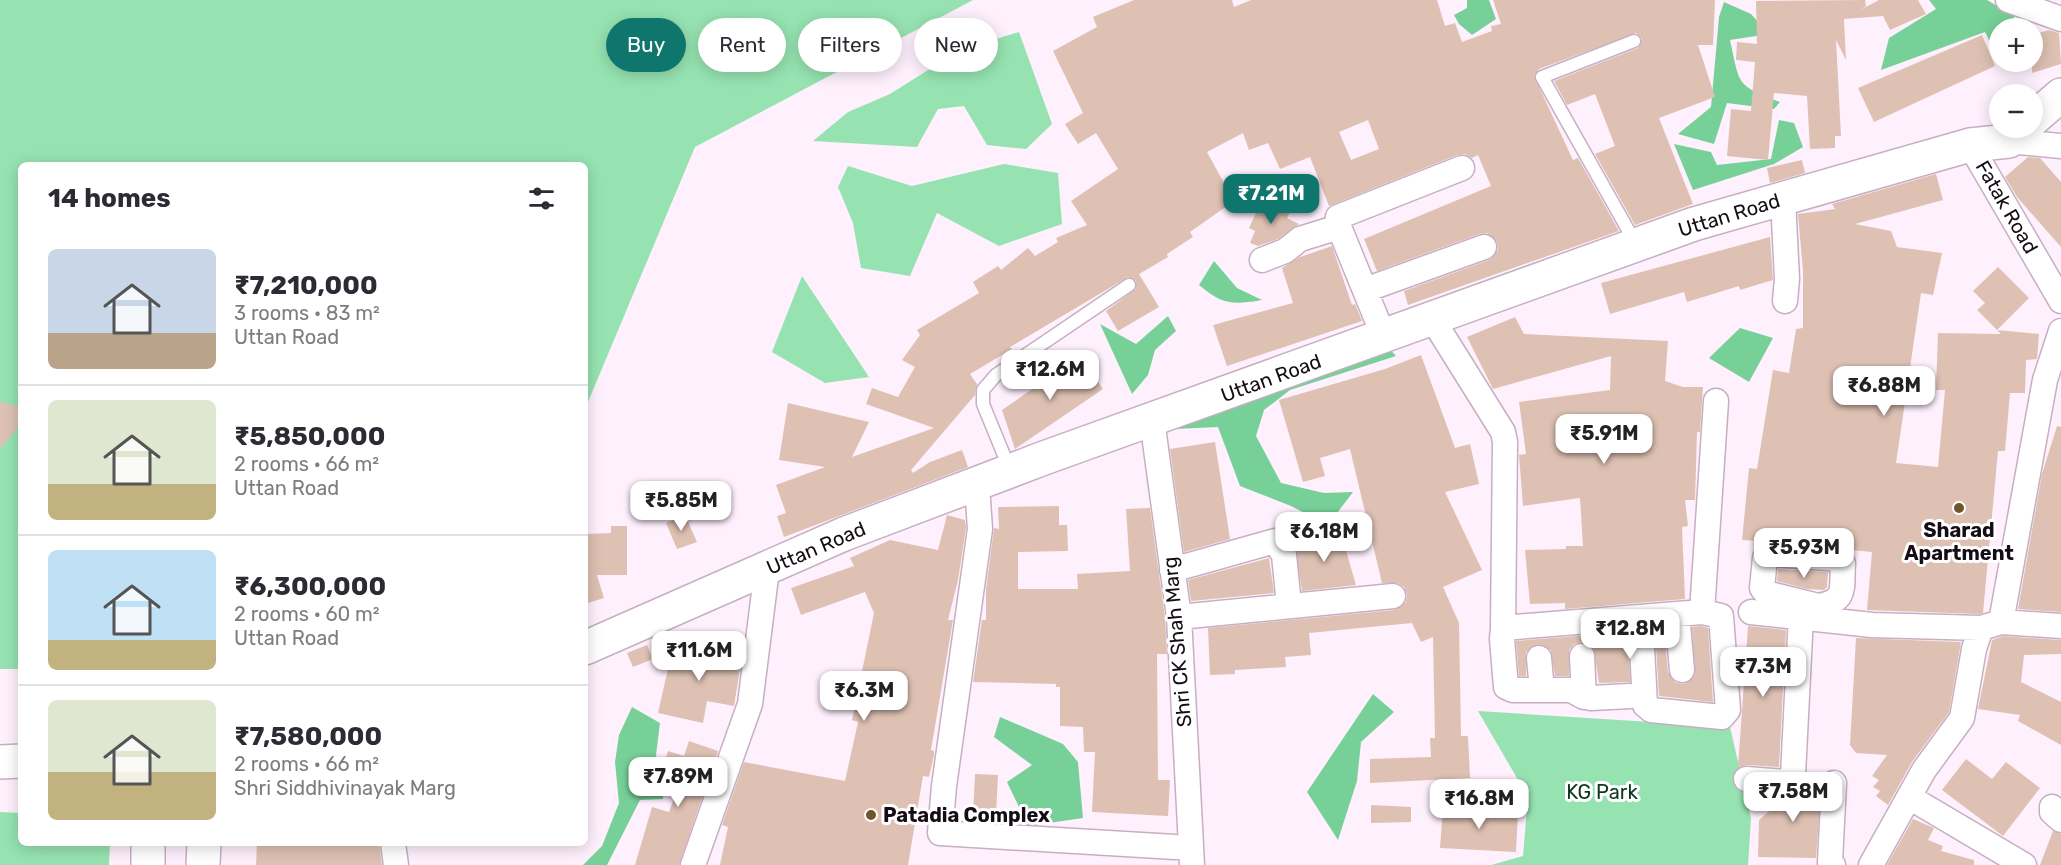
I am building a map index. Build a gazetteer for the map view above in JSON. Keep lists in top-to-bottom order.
{
  "streets": {
    "street": ["Fatak Road", "Uttan Road", "Shri CK Shah Marg"]
  },
  "crossings": [
    ["Fatak Road", "Uttan Road"],
    ["Uttan Road", "Shri CK Shah Marg"]
  ],
  "parks": ["KG Park"],
  "places": ["Sharad Apartment", "Patadia Complex"],
  "page": {
    "map_buttons": ["+", "−"],
    "chip": [
      "Buy",
      "Rent",
      "Filters",
      "New"
    ],
    "heading": "14 homes",
    "price": [
      "₹7.21M",
      "₹12.6M",
      "₹6.88M",
      "₹5.91M",
      "₹5.85M",
      "₹6.18M",
      "₹5.93M",
      "₹12.8M",
      "₹11.6M",
      "₹7.3M",
      "₹6.3M",
      "₹7.89M",
      "₹7.58M",
      "₹16.8M"
    ],
    "list": [
      {
        "name": "₹7,210,000",
        "note": "3 rooms · 83 m² · Uttan Road"
      },
      {
        "name": "₹5,850,000",
        "note": "2 rooms · 66 m² · Uttan Road"
      },
      {
        "name": "₹6,300,000",
        "note": "2 rooms · 60 m² · Uttan Road"
      },
      {
        "name": "₹7,580,000",
        "note": "2 rooms · 66 m² · Shri Siddhivinayak Marg"
      }
    ]
  }
}
